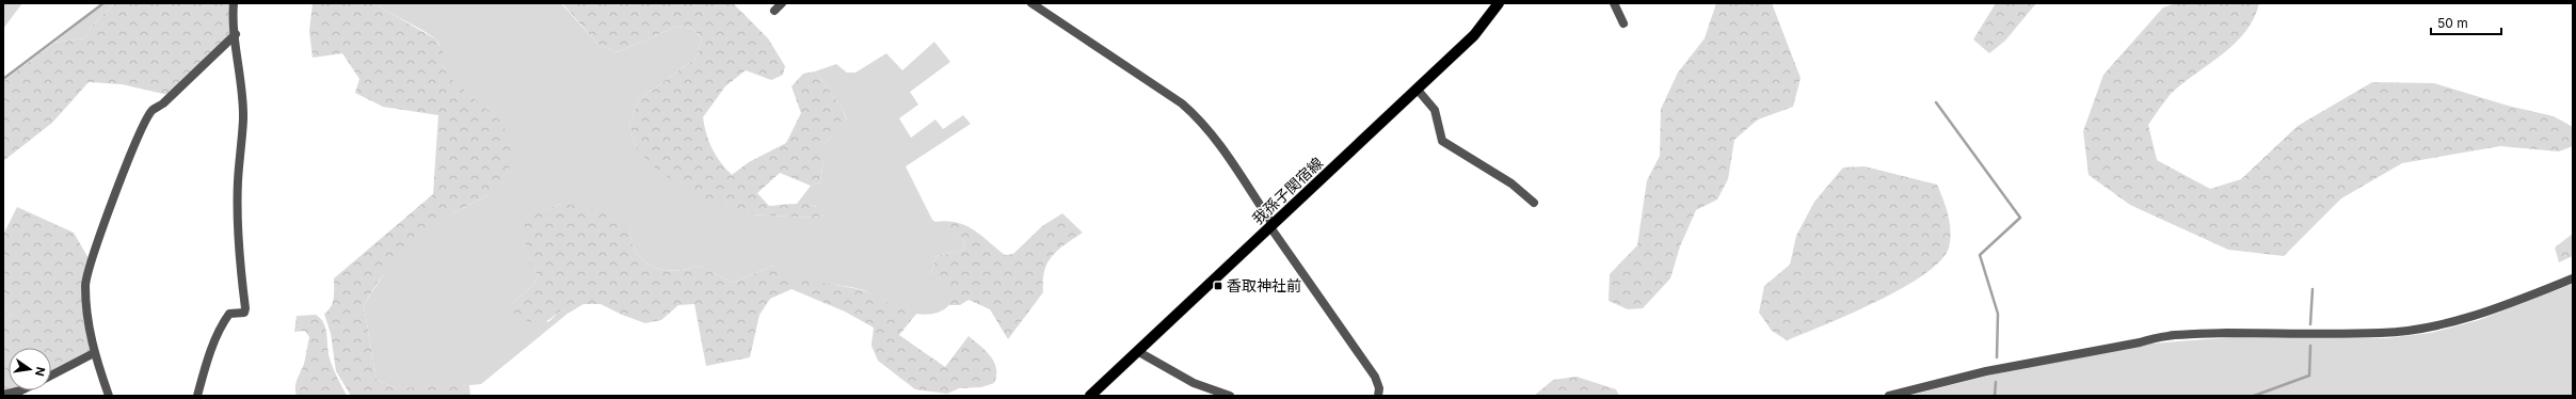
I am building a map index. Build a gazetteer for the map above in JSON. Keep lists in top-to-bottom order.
{
  "streets": {
    "main road": ["我孫子関宿線"]
  },
  "places": {
    "transit": ["香取神社前"]
  },
  "scale_bar": "50 m",
  "north": "right"
}
